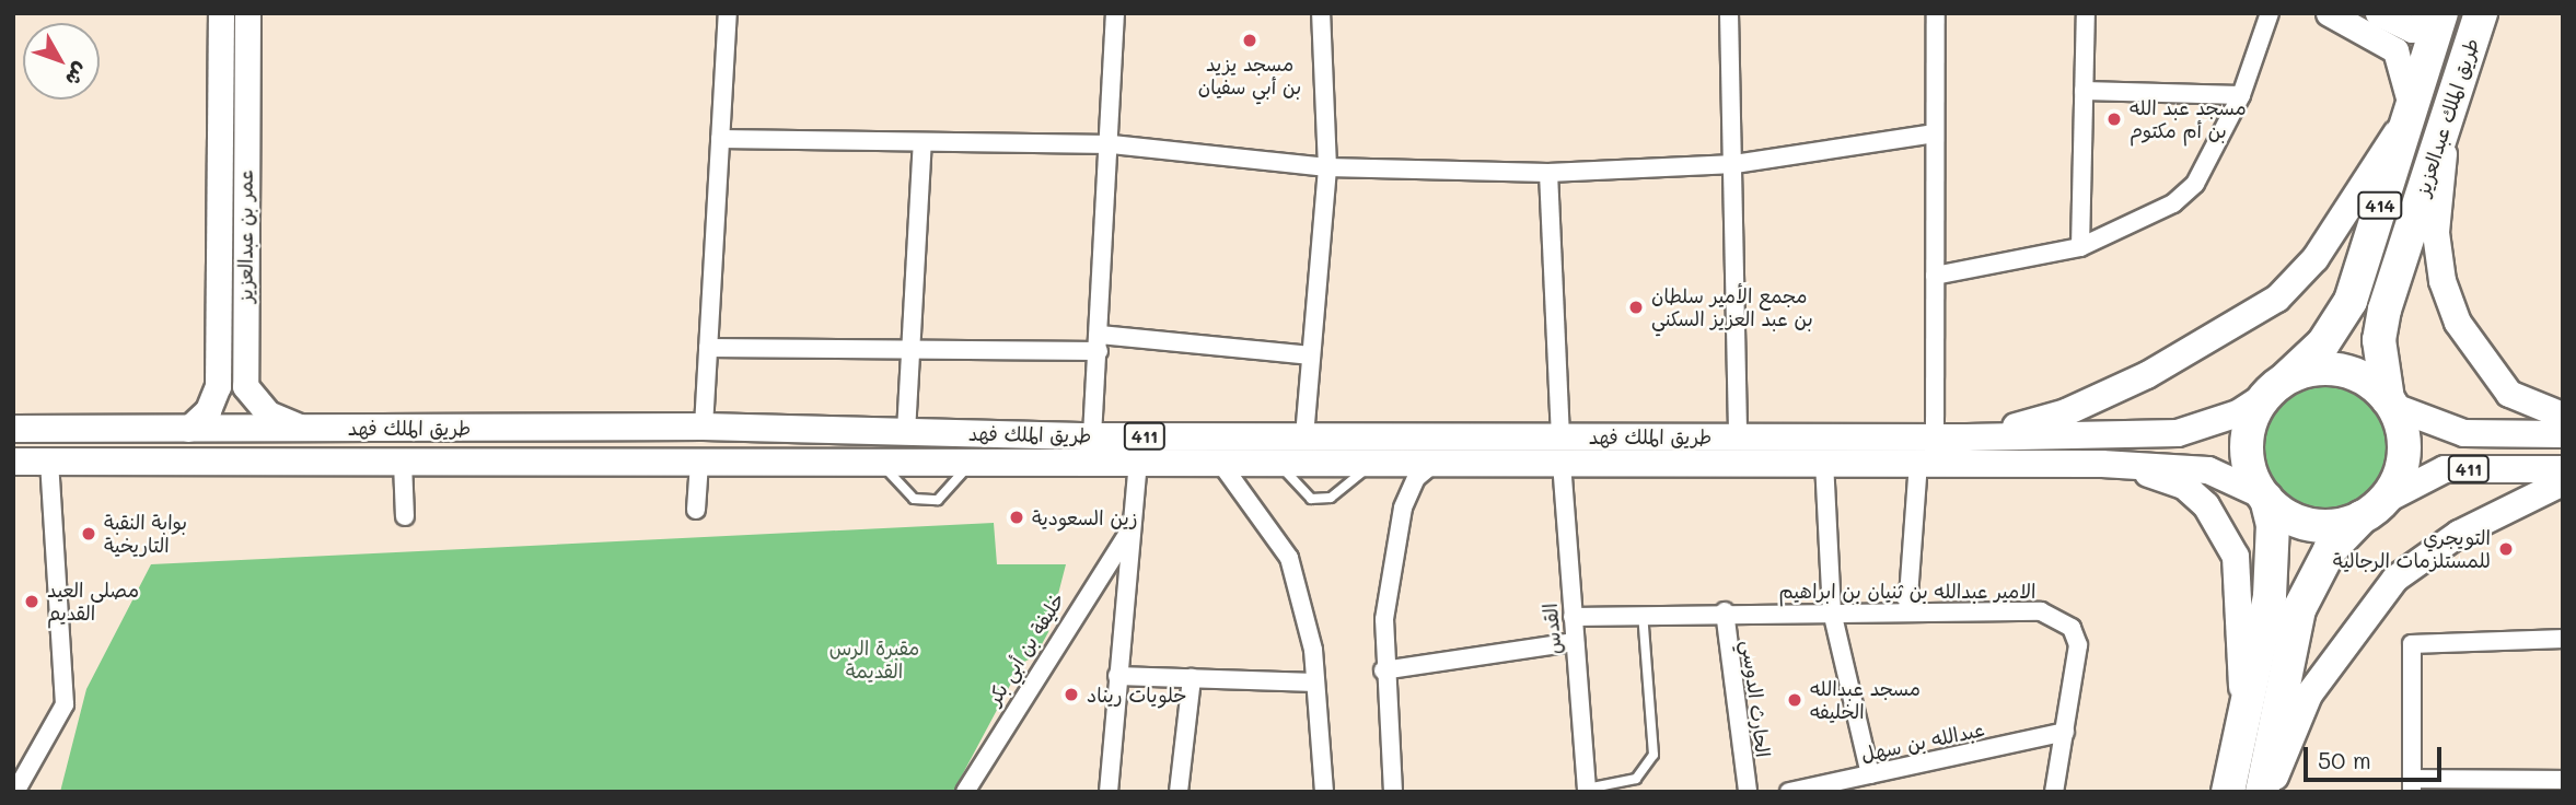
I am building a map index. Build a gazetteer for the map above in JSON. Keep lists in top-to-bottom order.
{
  "streets": {
    "highway": ["طريق الملك عبدالعزيز", "414"],
    "main road": ["طريق الملك فهد", "411"],
    "street": [
      "عمر بن عبدالعزيز",
      "الامير عبدالله بن ثنيان بن ابراهيم",
      "القدس",
      "خليفة بن أبي بكر",
      "الحارث الدوسي",
      "عبدالله بن سهل"
    ]
  },
  "crossings": [
    ["طريق الملك عبدالعزيز", "طريق الملك فهد"],
    ["طريق الملك عبدالعزيز", "411"],
    ["عمر بن عبدالعزيز", "طريق الملك فهد"],
    ["طريق الملك فهد", "411"],
    ["طريق الملك فهد", "القدس"],
    ["طريق الملك فهد", "خليفة بن أبي بكر"],
    ["الامير عبدالله بن ثنيان بن ابراهيم", "القدس"],
    ["الامير عبدالله بن ثنيان بن ابراهيم", "الحارث الدوسي"],
    ["الامير عبدالله بن ثنيان بن ابراهيم", "عبدالله بن سهل"]
  ],
  "parks": ["مقبرة الرس القديمة"],
  "places": [
    "مسجد يزيد بن أبي سفيان",
    "مسجد عبد الله بن أم مكتوم",
    "مجمع الأمير سلطان بن عبد العزيز السكني",
    "زين السعودية",
    "بوابة النقبة التاريخية",
    "التويجري للمستلزمات الرجالية",
    "مصلى العيد القديم",
    "حلويات ريناد",
    "مسجد عبدالله الخليفه"
  ],
  "scale_bar": "50 m",
  "north": "bottom right"
}
